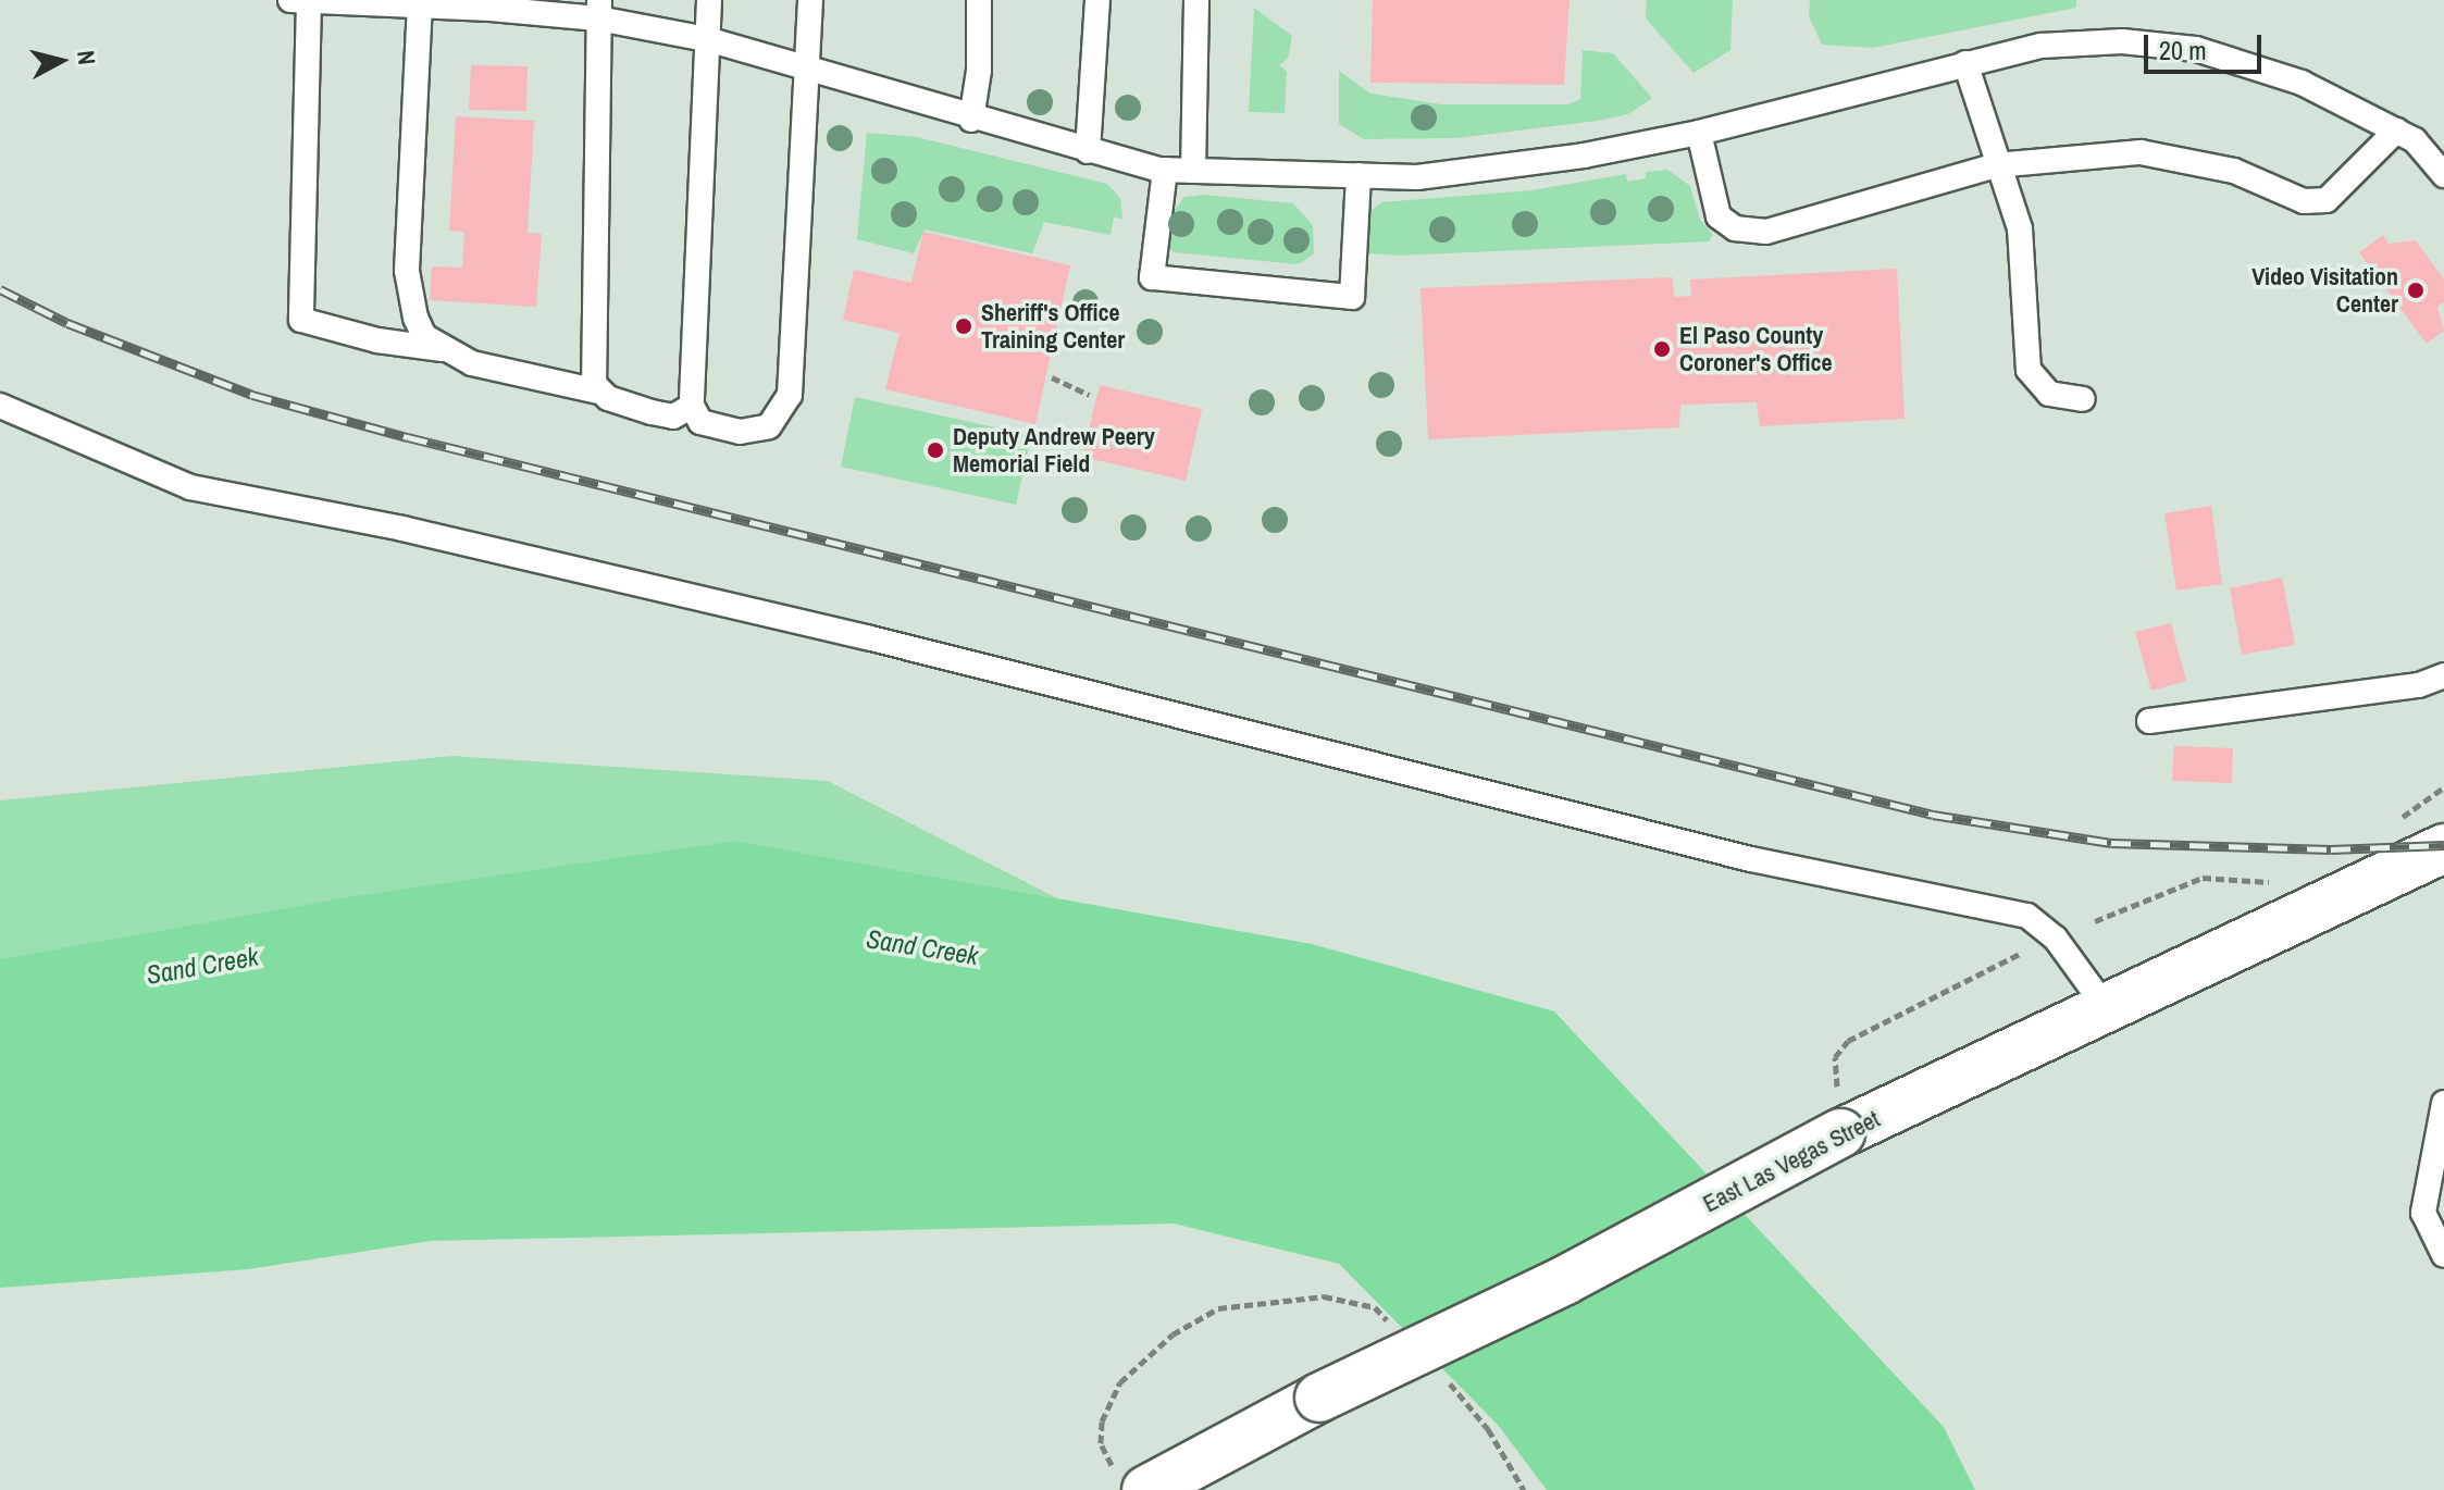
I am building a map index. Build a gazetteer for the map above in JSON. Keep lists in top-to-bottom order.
{
  "streets": {
    "street": ["East Las Vegas Street"]
  },
  "water": ["Sand Creek"],
  "places": [
    "Video Visitation Center",
    "Sheriff's Office Training Center",
    "El Paso County Coroner's Office",
    "Deputy Andrew Peery Memorial Field"
  ],
  "scale_bar": "20 m",
  "north": "right"
}
